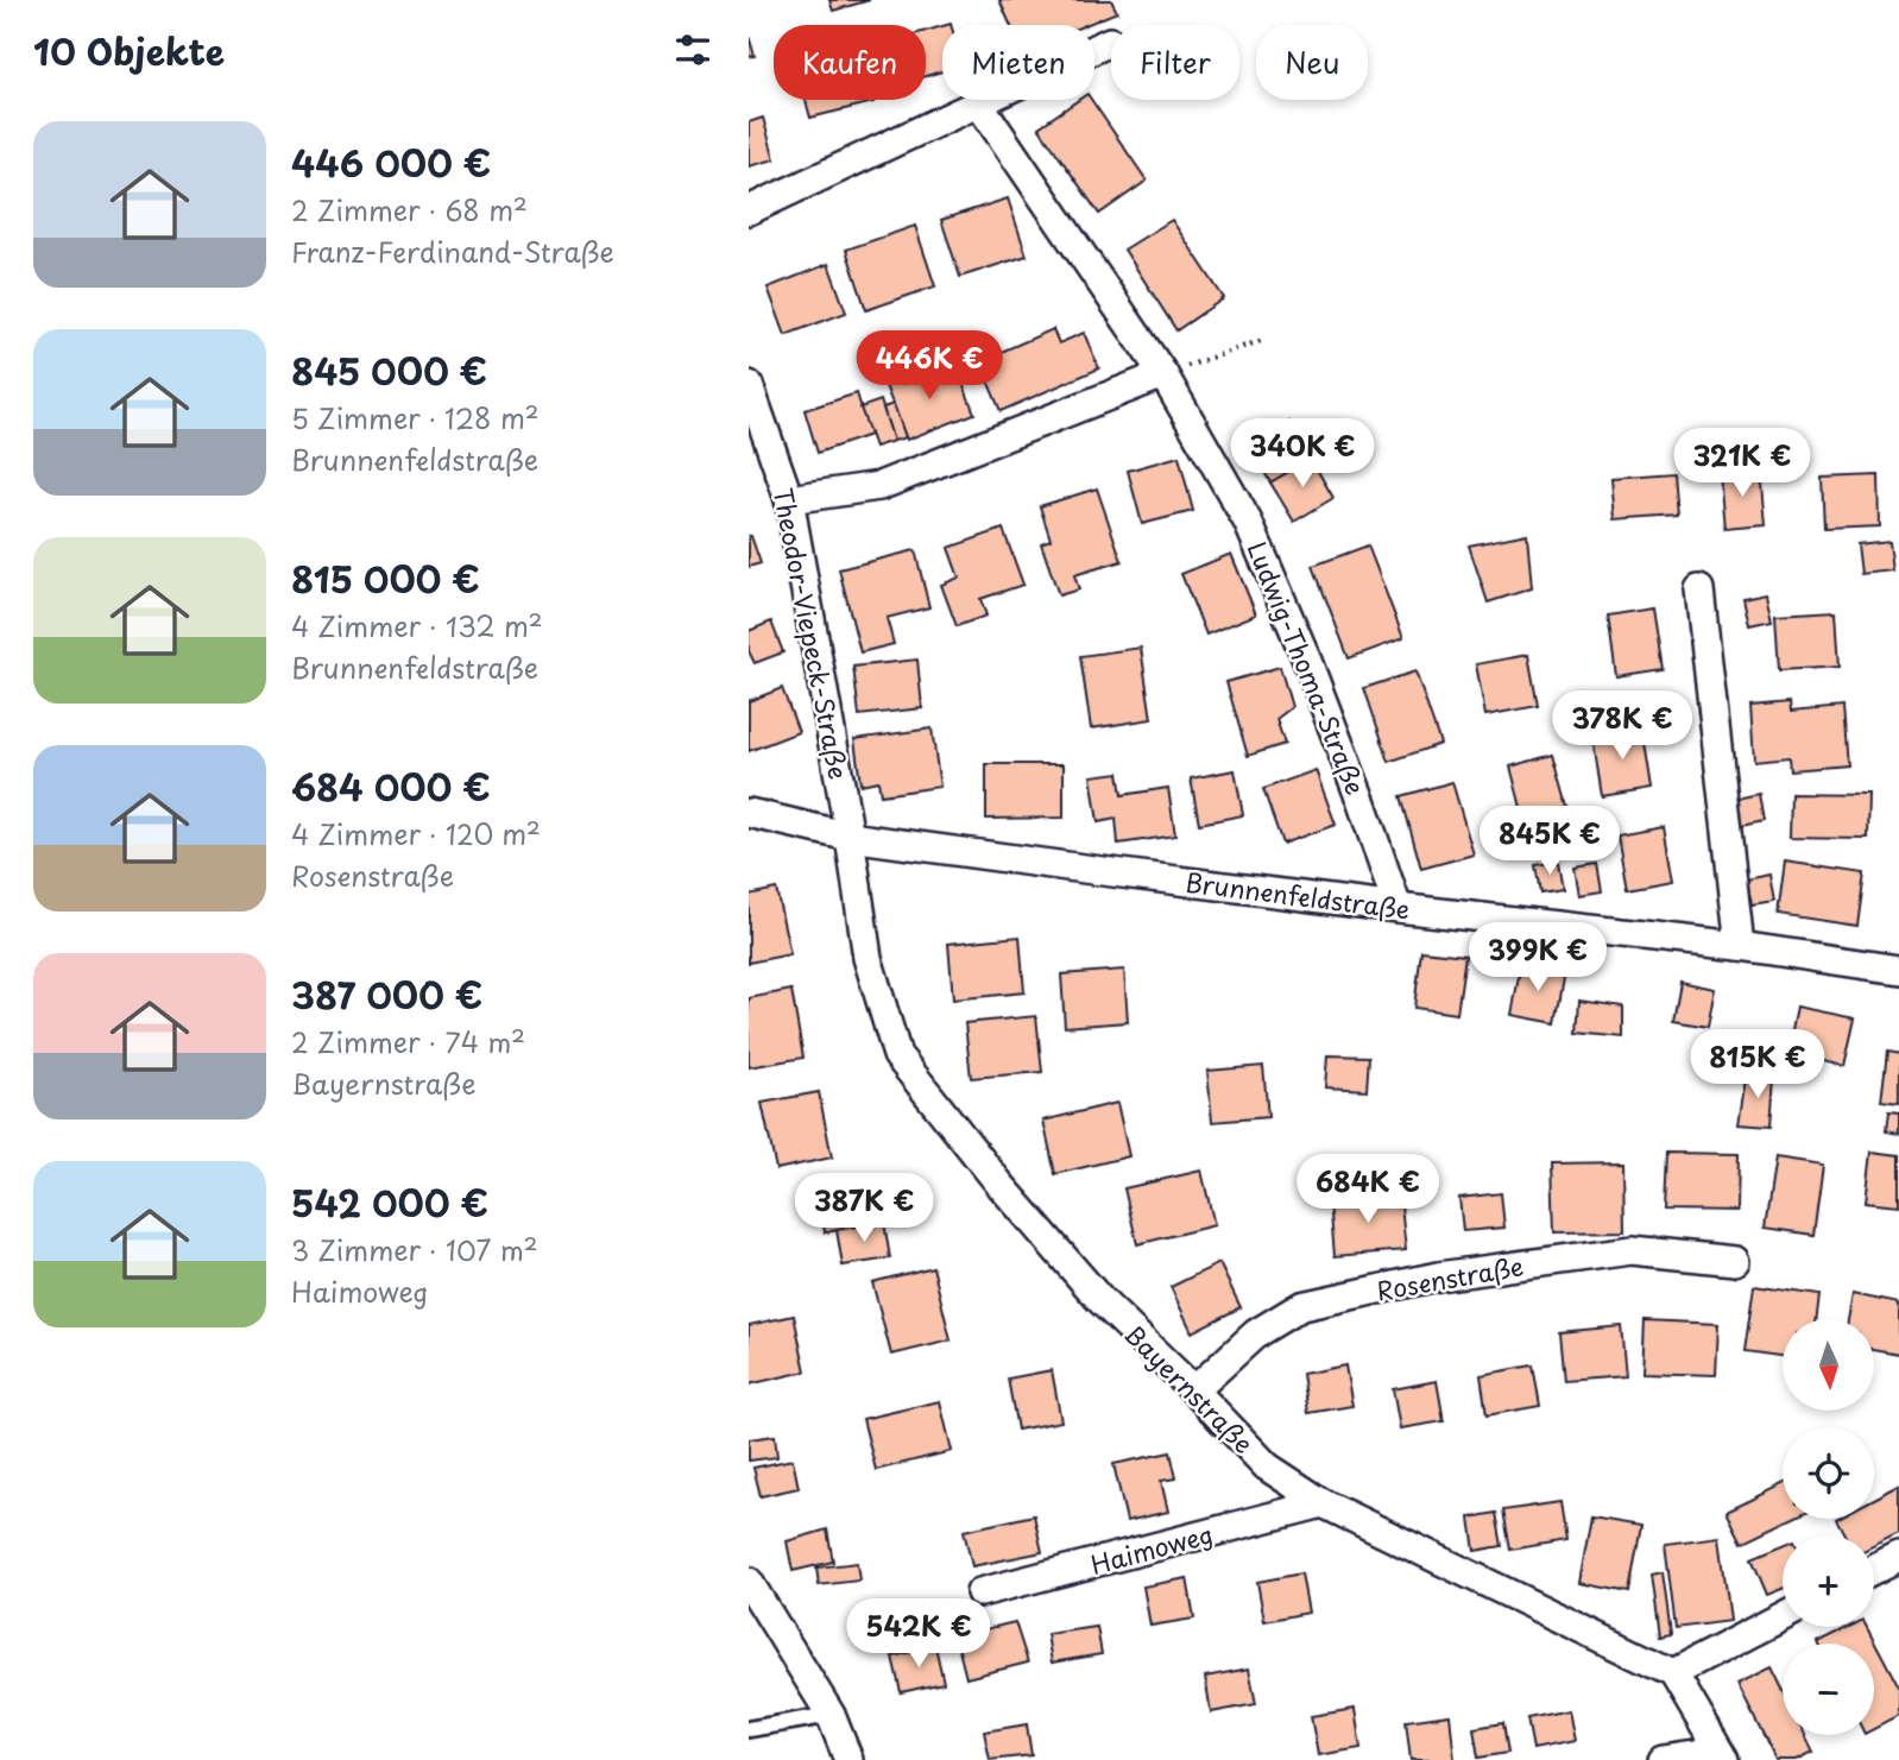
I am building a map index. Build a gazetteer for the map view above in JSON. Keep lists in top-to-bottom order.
{
  "streets": {
    "street": [
      "Theodor-Viepeck-Straße",
      "Ludwig-Thoma-Straße",
      "Brunnenfeldstraße",
      "Rosenstraße",
      "Bayernstraße",
      "Haimoweg"
    ]
  },
  "crossings": [
    ["Theodor-Viepeck-Straße", "Brunnenfeldstraße"],
    ["Theodor-Viepeck-Straße", "Bayernstraße"],
    ["Ludwig-Thoma-Straße", "Brunnenfeldstraße"],
    ["Brunnenfeldstraße", "Bayernstraße"],
    ["Rosenstraße", "Bayernstraße"],
    ["Bayernstraße", "Haimoweg"]
  ],
  "north": "bottom",
  "page": {
    "heading": "10 Objekte",
    "chip": [
      "Kaufen",
      "Mieten",
      "Filter",
      "Neu"
    ],
    "list": [
      {
        "name": "446 000 €",
        "note": "2 Zimmer · 68 m² · Franz-Ferdinand-Straße"
      },
      {
        "name": "845 000 €",
        "note": "5 Zimmer · 128 m² · Brunnenfeldstraße"
      },
      {
        "name": "815 000 €",
        "note": "4 Zimmer · 132 m² · Brunnenfeldstraße"
      },
      {
        "name": "684 000 €",
        "note": "4 Zimmer · 120 m² · Rosenstraße"
      },
      {
        "name": "387 000 €",
        "note": "2 Zimmer · 74 m² · Bayernstraße"
      },
      {
        "name": "542 000 €",
        "note": "3 Zimmer · 107 m² · Haimoweg"
      }
    ],
    "price": [
      "446K €",
      "340K €",
      "321K €",
      "378K €",
      "845K €",
      "399K €",
      "815K €",
      "684K €",
      "387K €",
      "542K €"
    ],
    "map_buttons": ["+", "−"]
  }
}
